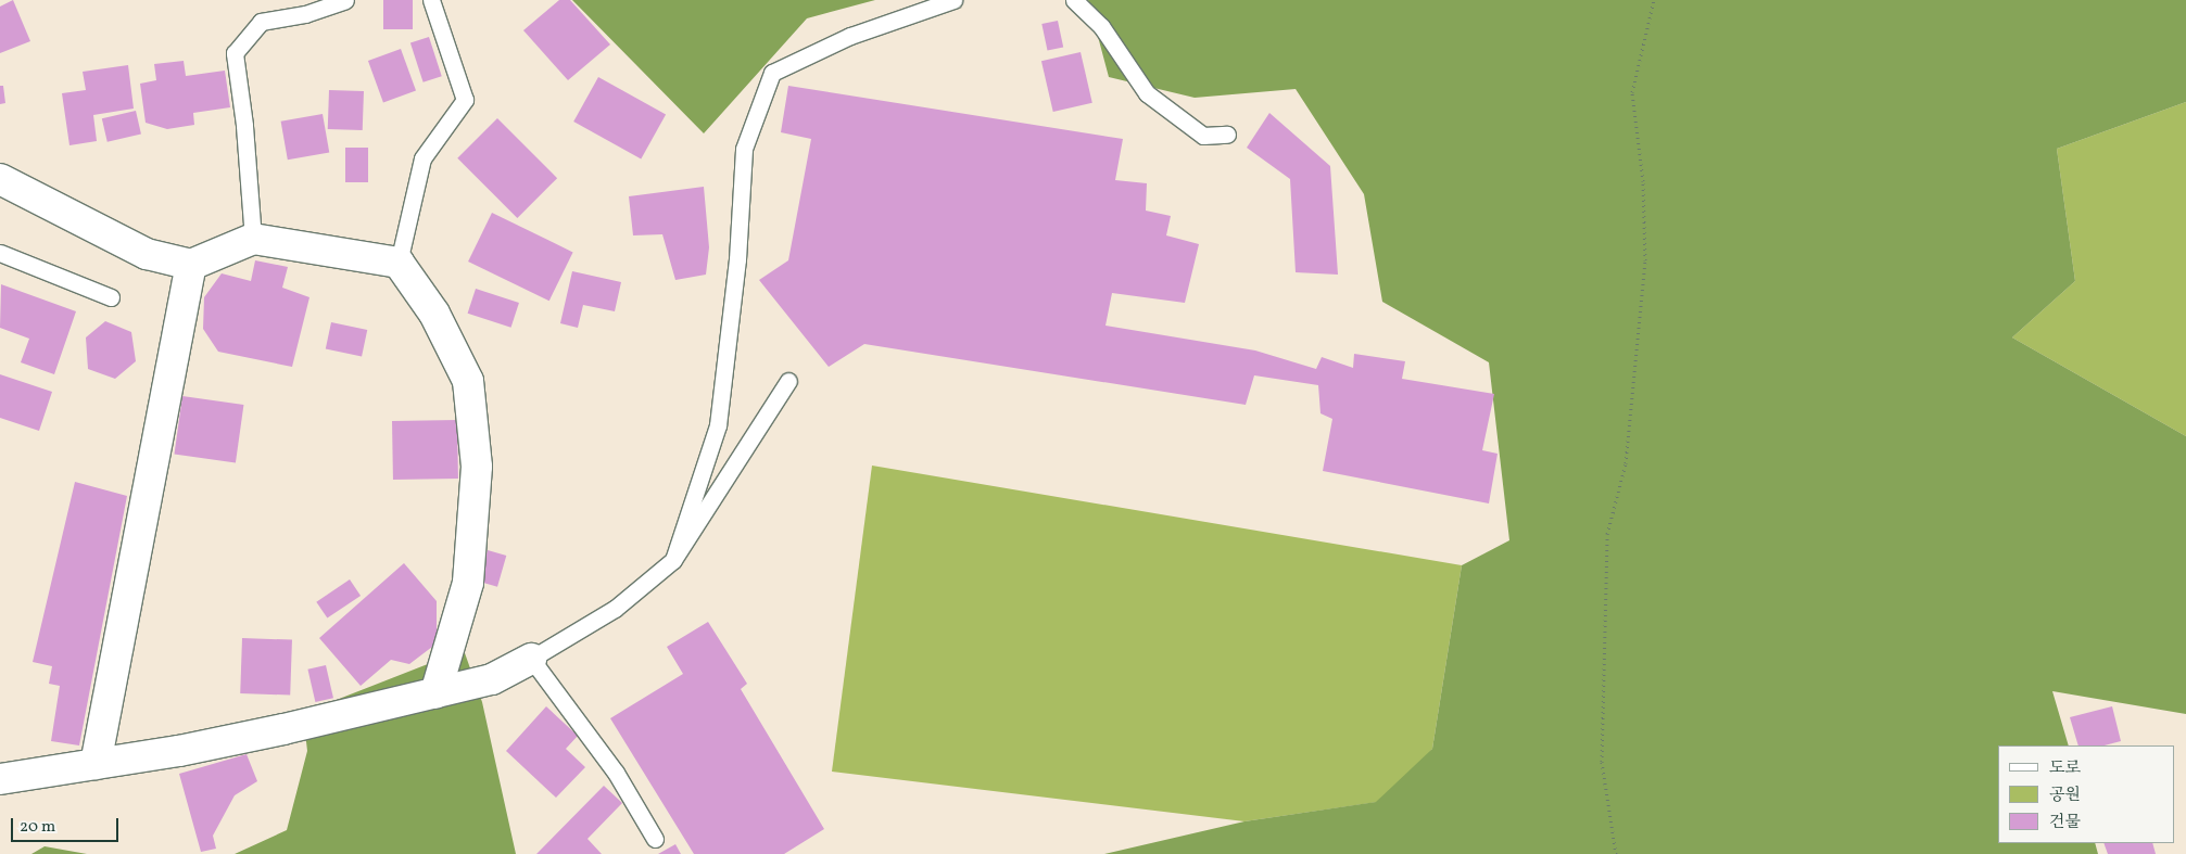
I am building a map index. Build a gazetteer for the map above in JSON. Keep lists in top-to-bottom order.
{
  "legend": ["도로", "공원", "건물"],
  "scale_bar": "20 m"
}
